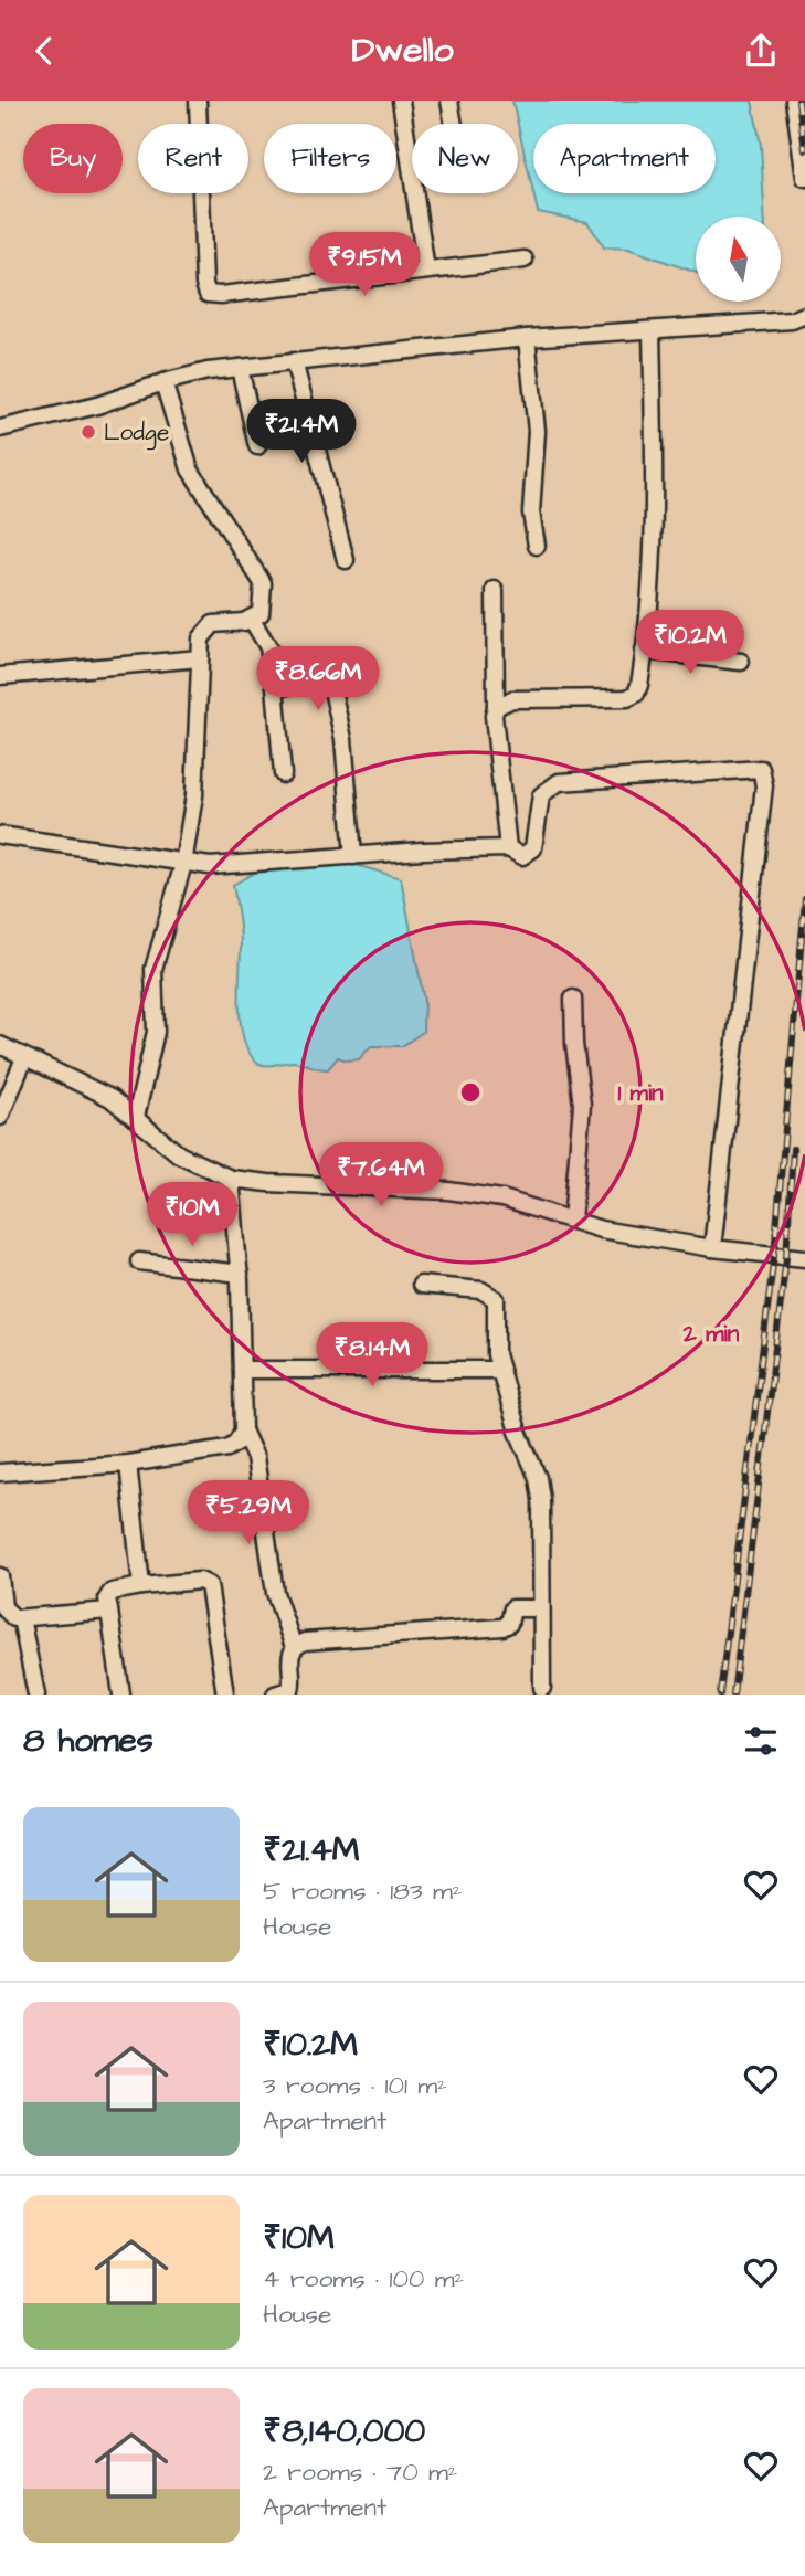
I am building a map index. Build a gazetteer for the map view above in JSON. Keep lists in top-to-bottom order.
{
  "places": ["Lodge"],
  "north": "top",
  "page": {
    "header": "Dwello",
    "chip": [
      "Buy",
      "Rent",
      "Filters",
      "New",
      "Apartment"
    ],
    "price": [
      "₹9.15M",
      "₹21.4M",
      "₹10.2M",
      "₹8.66M",
      "₹7.64M",
      "₹10M",
      "₹8.14M",
      "₹5.29M"
    ],
    "heading": "8 homes",
    "list": [
      {
        "name": "₹21.4M",
        "note": "5 rooms · 183 m² · House"
      },
      {
        "name": "₹10.2M",
        "note": "3 rooms · 101 m² · Apartment"
      },
      {
        "name": "₹10M",
        "note": "4 rooms · 100 m² · House"
      },
      {
        "name": "₹8,140,000",
        "note": "2 rooms · 70 m² · Apartment"
      }
    ]
  },
  "rings": ["1 min", "2 min"]
}
